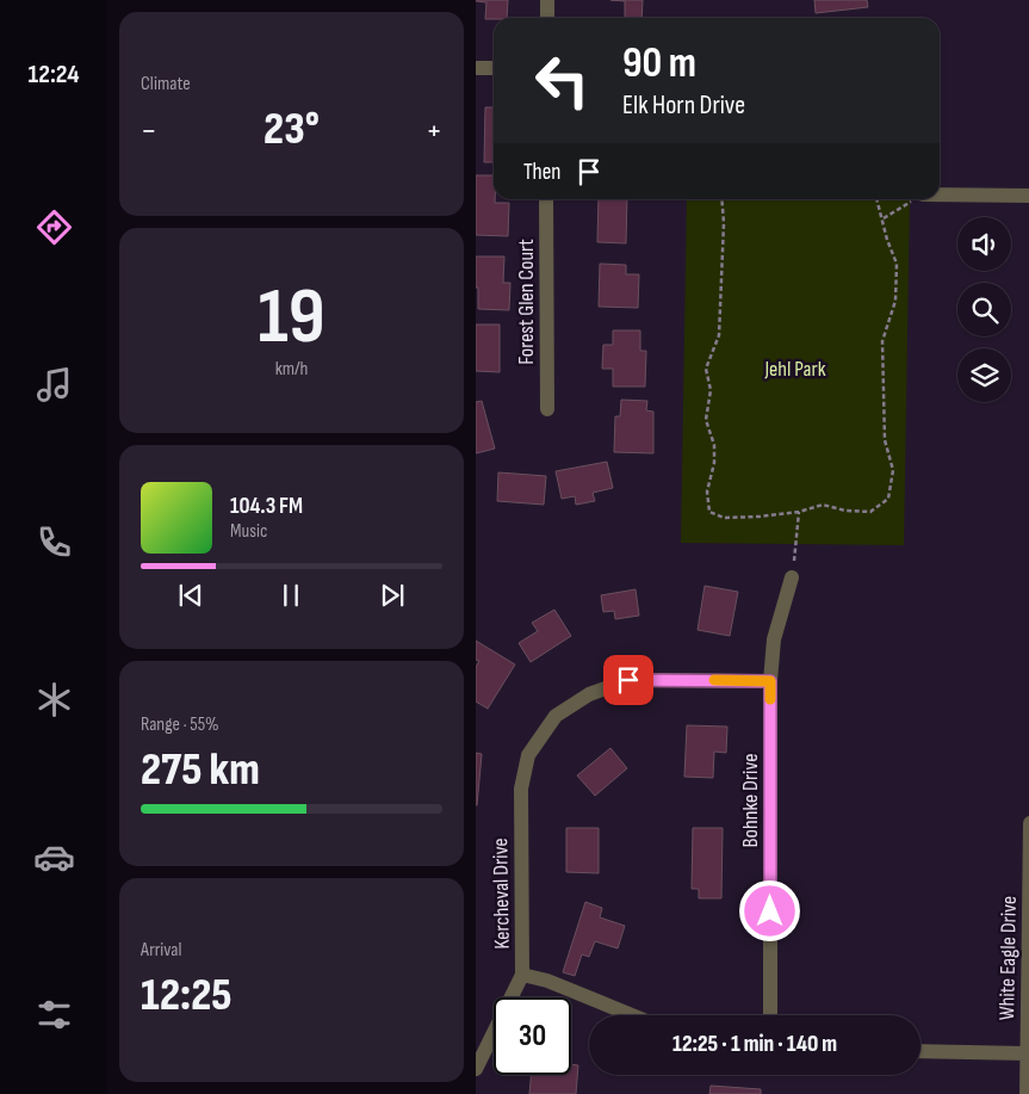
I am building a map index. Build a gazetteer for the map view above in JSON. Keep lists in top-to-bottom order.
{
  "streets": {
    "street": [
      "Forest Glen Court",
      "Bohnke Drive",
      "Kercheval Drive",
      "White Eagle Drive"
    ]
  },
  "crossings": [
    ["Bohnke Drive", "Kercheval Drive"]
  ],
  "parks": ["Jehl Park"],
  "page": {
    "tabs": "12:24",
    "tile": [
      "Climate",
      ["19", "km/h"],
      ["Range · 55%", "275 km"],
      ["Arrival", "12:25"]
    ],
    "turn": ["90 m", "Elk Horn Drive"],
    "heat": ["−", "23°", "+"],
    "then": "Then",
    "song": ["104.3 FM", "Music"],
    "limit": "30",
    "trip": "12:25 · 1 min · 140 m"
  }
}
